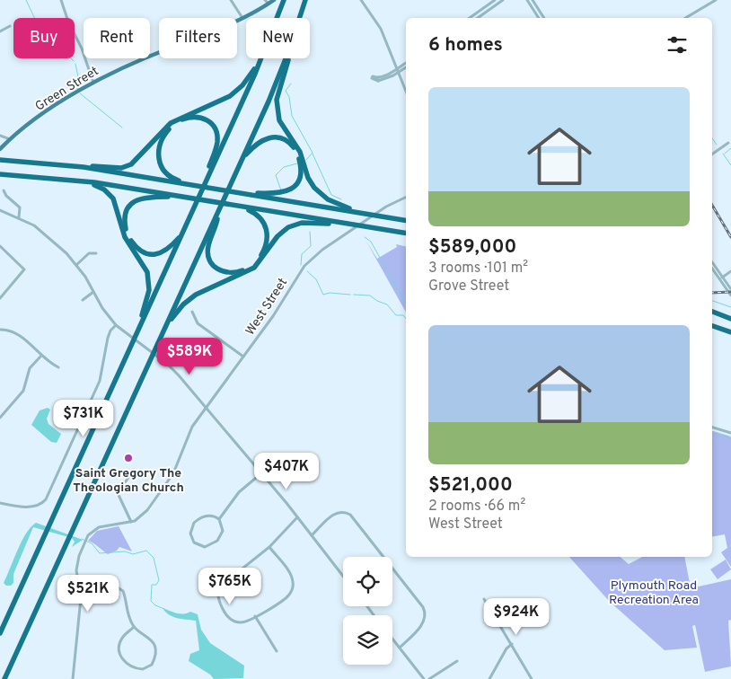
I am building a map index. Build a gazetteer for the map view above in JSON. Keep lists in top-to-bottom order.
{
  "streets": {
    "main road": ["Green Street"],
    "street": ["West Street"]
  },
  "parks": ["Plymouth Road Recreation Area"],
  "places": ["Saint Gregory The Theologian Church"],
  "page": {
    "chip": [
      "Buy",
      "Rent",
      "Filters",
      "New"
    ],
    "heading": "6 homes",
    "list": [
      {
        "name": "$589,000",
        "note": "3 rooms · 101 m² · Grove Street"
      },
      {
        "name": "$521,000",
        "note": "2 rooms · 66 m² · West Street"
      }
    ],
    "price": [
      "$589K",
      "$731K",
      "$407K",
      "$765K",
      "$521K",
      "$924K"
    ]
  }
}
